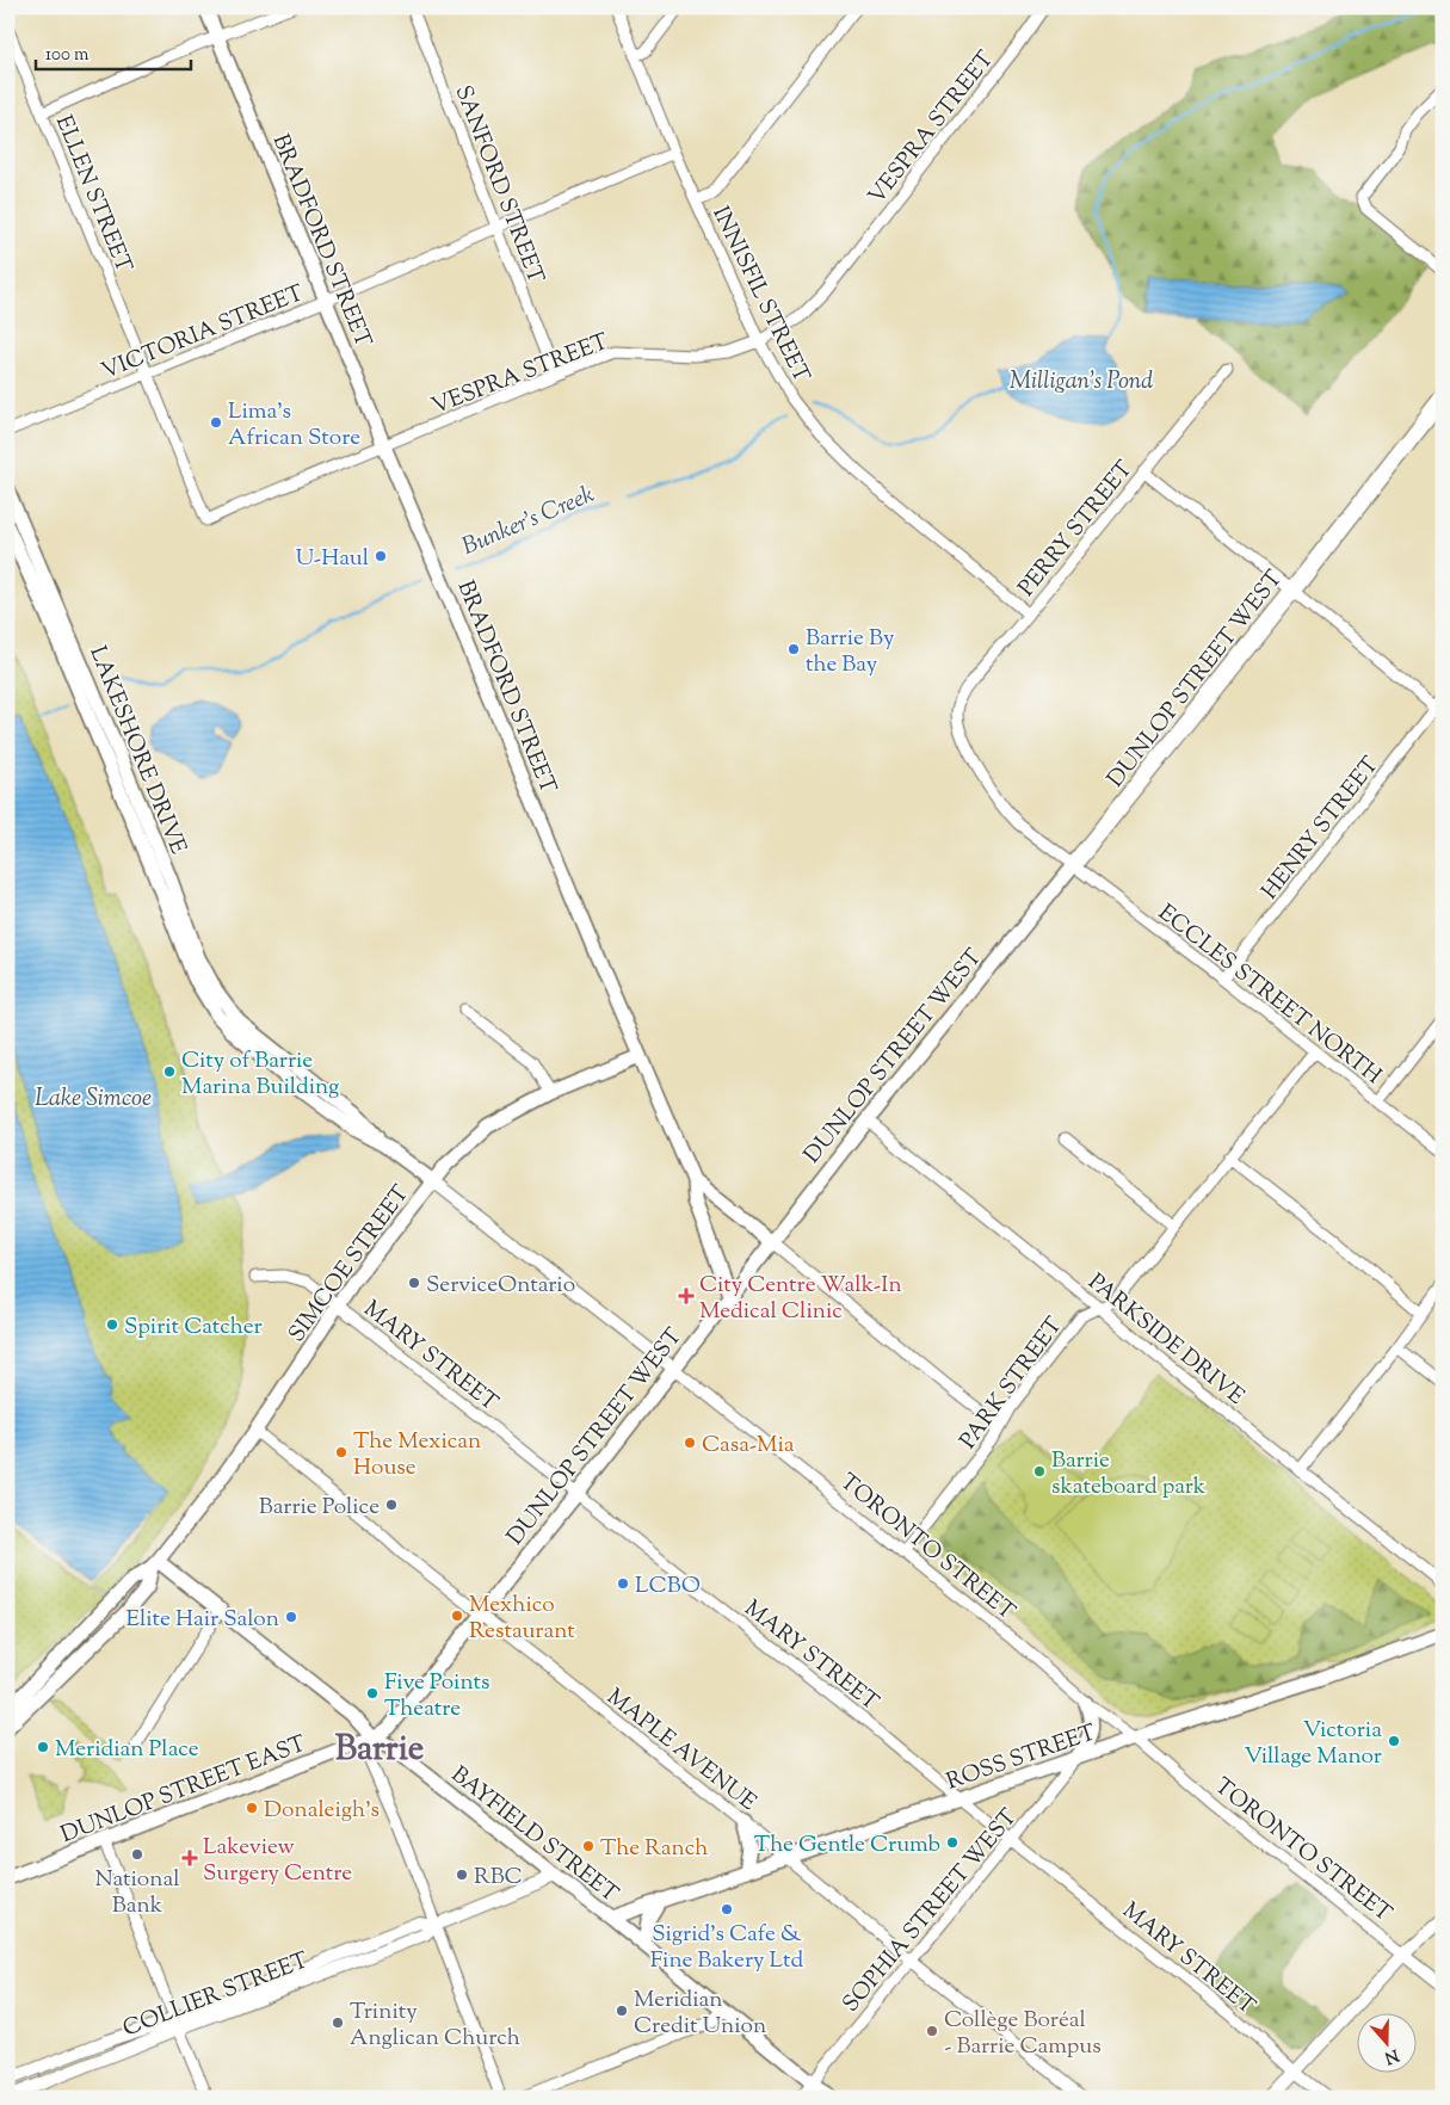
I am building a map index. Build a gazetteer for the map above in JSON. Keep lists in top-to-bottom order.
{
  "streets": {
    "main road": [
      "BRADFORD STREET",
      "DUNLOP STREET WEST",
      "LAKESHORE DRIVE",
      "SIMCOE STREET",
      "TORONTO STREET",
      "ROSS STREET",
      "DUNLOP STREET EAST",
      "BAYFIELD STREET"
    ],
    "street": [
      "VESPRA STREET",
      "SANFORD STREET",
      "ELLEN STREET",
      "INNISFIL STREET",
      "VICTORIA STREET",
      "PERRY STREET",
      "HENRY STREET",
      "ECCLES STREET NORTH",
      "PARKSIDE DRIVE",
      "MARY STREET",
      "PARK STREET",
      "MAPLE AVENUE",
      "SOPHIA STREET WEST",
      "COLLIER STREET"
    ]
  },
  "crossings": [
    ["VESPRA STREET", "SANFORD STREET"],
    ["VESPRA STREET", "ELLEN STREET"],
    ["VESPRA STREET", "BRADFORD STREET"],
    ["VESPRA STREET", "INNISFIL STREET"],
    ["VESPRA STREET", "VICTORIA STREET"],
    ["SANFORD STREET", "VICTORIA STREET"],
    ["ELLEN STREET", "VICTORIA STREET"],
    ["BRADFORD STREET", "VICTORIA STREET"],
    ["BRADFORD STREET", "SIMCOE STREET"],
    ["INNISFIL STREET", "VICTORIA STREET"],
    ["INNISFIL STREET", "PERRY STREET"],
    ["PERRY STREET", "ECCLES STREET NORTH"],
    ["DUNLOP STREET WEST", "ECCLES STREET NORTH"],
    ["DUNLOP STREET WEST", "PARKSIDE DRIVE"],
    ["DUNLOP STREET WEST", "MARY STREET"],
    ["DUNLOP STREET WEST", "TORONTO STREET"],
    ["DUNLOP STREET WEST", "MAPLE AVENUE"],
    ["DUNLOP STREET WEST", "DUNLOP STREET EAST"],
    ["DUNLOP STREET WEST", "BAYFIELD STREET"],
    ["LAKESHORE DRIVE", "TORONTO STREET"],
    ["HENRY STREET", "ECCLES STREET NORTH"],
    ["ECCLES STREET NORTH", "PARK STREET"],
    ["SIMCOE STREET", "MARY STREET"],
    ["SIMCOE STREET", "TORONTO STREET"],
    ["SIMCOE STREET", "MAPLE AVENUE"],
    ["SIMCOE STREET", "BAYFIELD STREET"],
    ["PARKSIDE DRIVE", "PARK STREET"],
    ["MARY STREET", "ROSS STREET"],
    ["MARY STREET", "SOPHIA STREET WEST"],
    ["PARK STREET", "TORONTO STREET"],
    ["TORONTO STREET", "ROSS STREET"],
    ["MAPLE AVENUE", "ROSS STREET"],
    ["MAPLE AVENUE", "SOPHIA STREET WEST"],
    ["ROSS STREET", "BAYFIELD STREET"],
    ["ROSS STREET", "SOPHIA STREET WEST"],
    ["DUNLOP STREET EAST", "BAYFIELD STREET"],
    ["BAYFIELD STREET", "SOPHIA STREET WEST"],
    ["BAYFIELD STREET", "COLLIER STREET"]
  ],
  "districts": ["Barrie"],
  "water": ["Milligan's Pond", "Bunker's Creek", "Lake Simcoe"],
  "places": {
    "other": [
      "Lima's African Store",
      "U-Haul",
      "Barrie By the Bay",
      "City of Barrie Marina Building",
      "ServiceOntario",
      "Spirit Catcher",
      "Casa-Mia",
      "The Mexican House",
      "Barrie skateboard park",
      "Barrie Police",
      "LCBO",
      "Mexhico Restaurant",
      "Elite Hair Salon",
      "Five Points Theatre",
      "Victoria Village Manor",
      "Meridian Place",
      "Donaleigh’s",
      "The Gentle Crumb",
      "The Ranch",
      "National Bank",
      "RBC",
      "Sigrid's Cafe & Fine Bakery Ltd",
      "Meridian Credit Union",
      "Trinity Anglican Church",
      "Collège Boréal - Barrie Campus"
    ],
    "health": ["City Centre Walk-In Medical Clinic", "Lakeview Surgery Centre"]
  },
  "scale_bar": "100 m",
  "north": "bottom"
}
